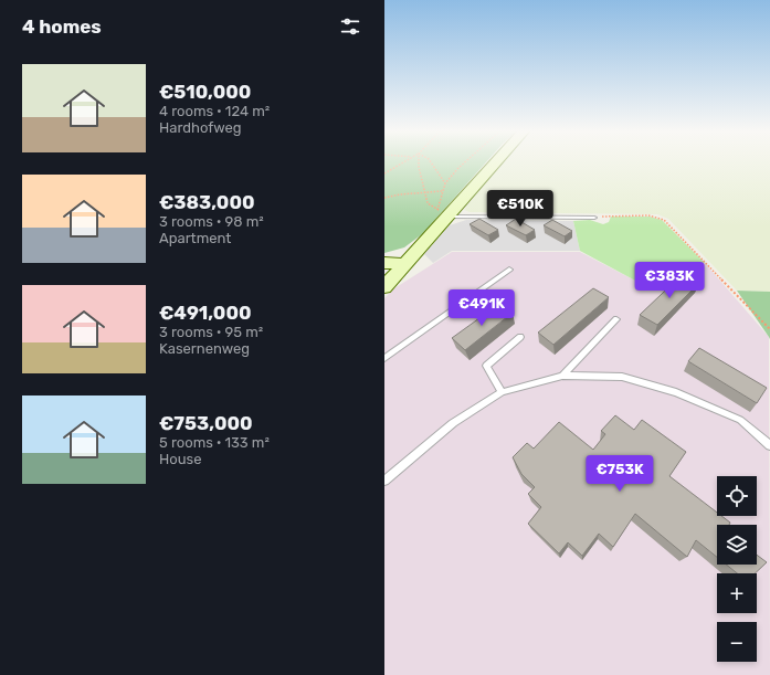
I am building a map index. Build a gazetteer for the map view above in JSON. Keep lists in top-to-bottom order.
{
  "page": {
    "heading": "4 homes",
    "list": [
      {
        "name": "€510,000",
        "note": "4 rooms · 124 m² · Hardhofweg"
      },
      {
        "name": "€383,000",
        "note": "3 rooms · 98 m² · Apartment"
      },
      {
        "name": "€491,000",
        "note": "3 rooms · 95 m² · Kasernenweg"
      },
      {
        "name": "€753,000",
        "note": "5 rooms · 133 m² · House"
      }
    ],
    "price": [
      "€510K",
      "€383K",
      "€491K",
      "€753K"
    ],
    "map_buttons": ["+", "−"]
  }
}
